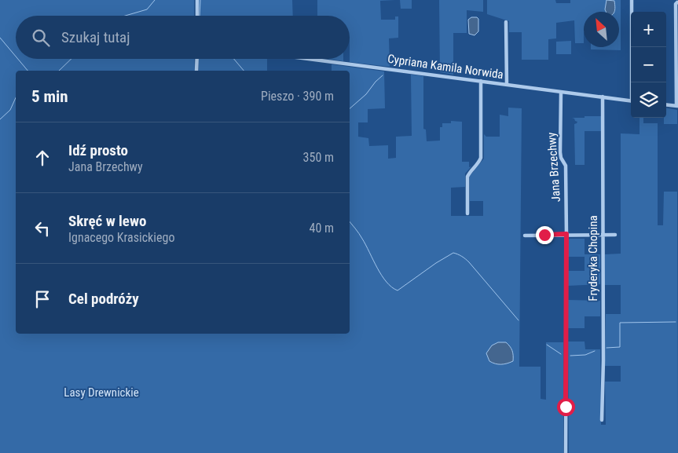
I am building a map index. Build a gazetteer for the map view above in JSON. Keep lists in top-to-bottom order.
{
  "streets": {
    "street": ["Cypriana Kamila Norwida", "Jana Brzechwy", "Fryderyka Chopina"]
  },
  "crossings": [
    ["Cypriana Kamila Norwida", "Jana Brzechwy"],
    ["Cypriana Kamila Norwida", "Fryderyka Chopina"]
  ],
  "parks": ["Lasy Drewnickie"],
  "north": "top left",
  "page": {
    "map_buttons": ["+", "−"],
    "search": "Szukaj tutaj",
    "heading": ["5 min", "Pieszo · 390 m"],
    "list": [
      ["Idź prosto", "Jana Brzechwy", "350 m"],
      ["Skręć w lewo", "Ignacego Krasickiego", "40 m"],
      "Cel podróży"
    ]
  }
}
